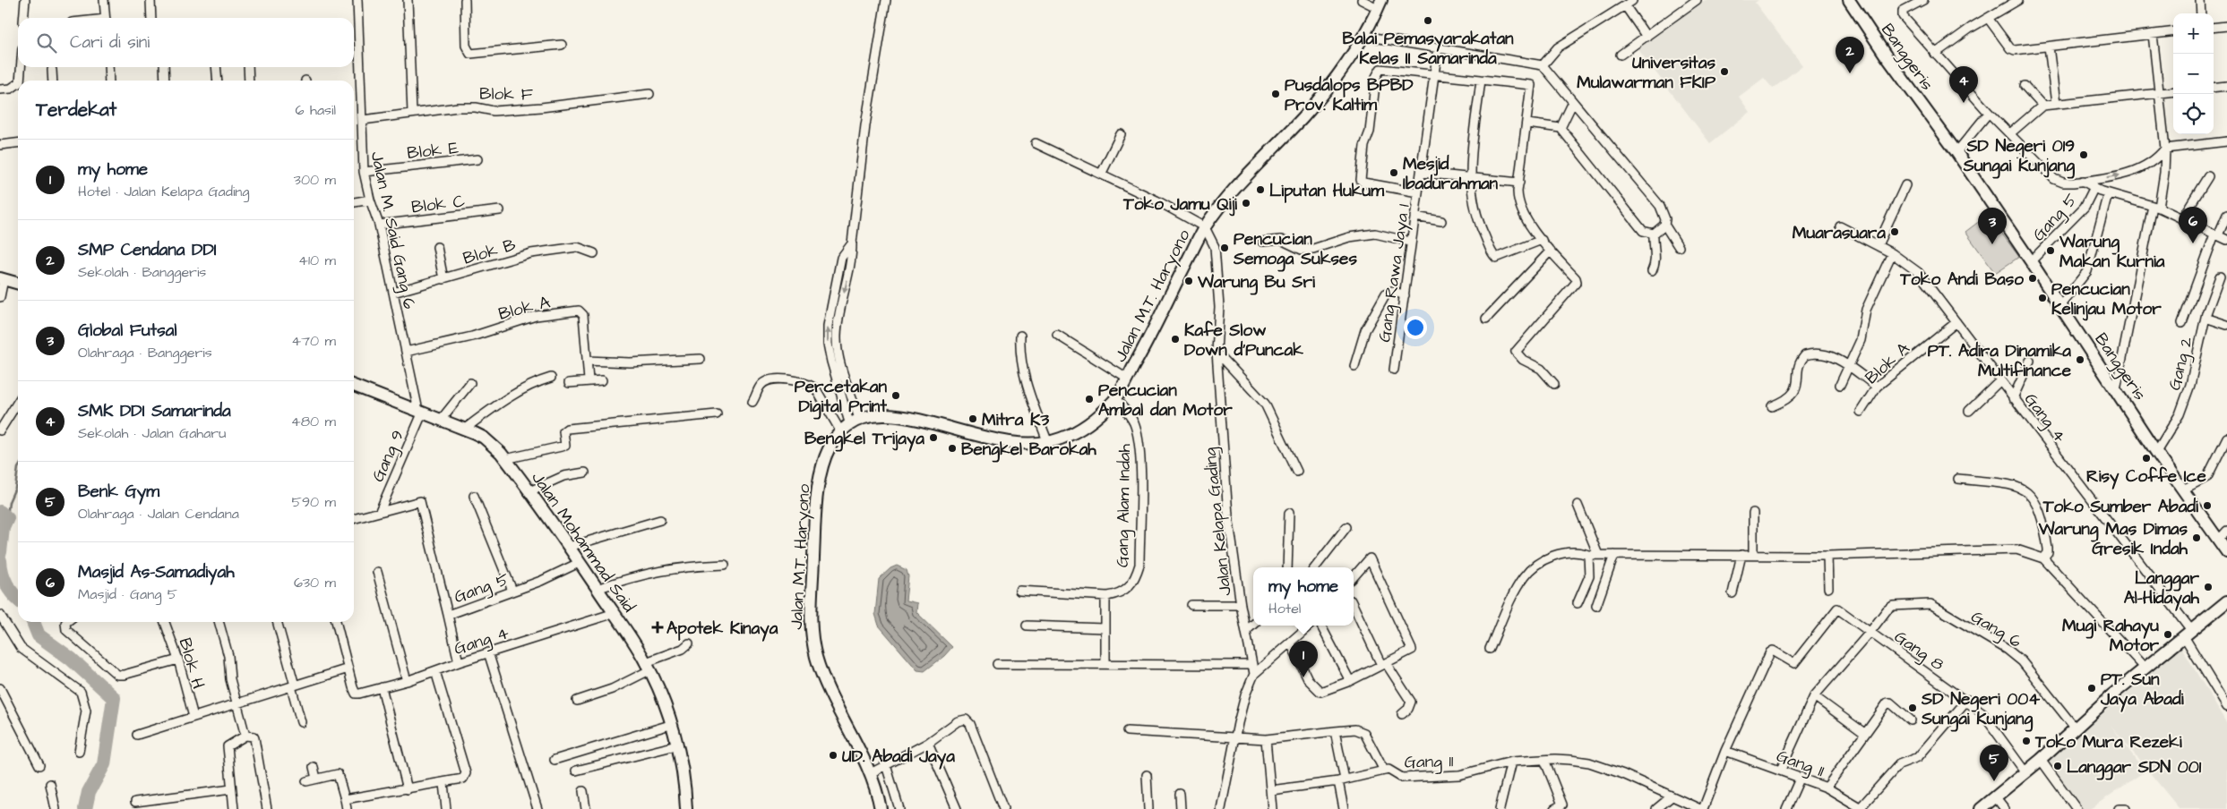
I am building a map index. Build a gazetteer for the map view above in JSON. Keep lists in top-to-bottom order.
{
  "streets": {
    "street": [
      "Banggeris",
      "Blok F",
      "Blok E",
      "Blok C",
      "Gang 5",
      "Jalan M. Said Gang 6",
      "Blok B",
      "Gang Rawa Jaya 1",
      "Jalan M.T. Haryono",
      "Blok A",
      "Gang 2",
      "Gang 4",
      "Gang 9",
      "Gang Alam Indah",
      "Jalan Kelapa Gading",
      "Jalan Mohammad Said",
      "Gang 6",
      "Gang 8",
      "Blok H",
      "Gang 11"
    ]
  },
  "crossings": [
    ["Banggeris", "Gang 5"],
    ["Banggeris", "Gang 2"],
    ["Blok F", "Jalan M. Said Gang 6"],
    ["Blok E", "Jalan M. Said Gang 6"],
    ["Blok C", "Jalan M. Said Gang 6"],
    ["Gang 5", "Gang 9"],
    ["Gang 5", "Jalan Mohammad Said"],
    ["Jalan M. Said Gang 6", "Blok B"],
    ["Jalan M. Said Gang 6", "Blok A"],
    ["Jalan M. Said Gang 6", "Gang 9"],
    ["Jalan M. Said Gang 6", "Jalan Mohammad Said"],
    ["Jalan M.T. Haryono", "Gang Alam Indah"],
    ["Jalan M.T. Haryono", "Jalan Kelapa Gading"],
    ["Blok A", "Gang 4"],
    ["Gang 4", "Jalan Mohammad Said"],
    ["Gang 9", "Jalan Mohammad Said"],
    ["Gang 6", "Gang 8"],
    ["Gang 8", "Gang 11"]
  ],
  "places": {
    "other": [
      "Balai Pemasyarakatan Kelas II Samarinda",
      "Universitas Mulawarman FKIP",
      "Pusdalops BPBD Prov. Kaltim",
      "SD Negeri 019 Sungai Kunjang",
      "Mesjid Ibadurahman",
      "Liputan Hukum",
      "Toko Jamu Qiji",
      "Muarasuara",
      "Pencucian Semoga Sukses",
      "Warung Makan Kurnia",
      "Toko Andi Baso",
      "Warung Bu Sri",
      "Pencucian Kelinjau Motor",
      "Kafe Slow Down d'Puncak",
      "PT. Adira Dinamika Multifinance",
      "Percetakan Digital Print",
      "Pencucian Ambal dan Motor",
      "Mitra K3",
      "Bengkel Trijaya",
      "Bengkel Barokah",
      "Risy Coffe Ice",
      "Toko Sumber Abadi",
      "Warung Mas Dimas Gresik Indah",
      "Langgar Al-Hidayah",
      "Mugi Rahayu Motor",
      "PT. Sun Jaya Abadi",
      "SD Negeri 004 Sungai Kunjang",
      "Toko Mura Rezeki",
      "UD. Abadi Jaya",
      "Langgar SDN 001"
    ],
    "health": ["Apotek Kinaya"]
  },
  "page": {
    "map_buttons": ["+", "−"],
    "search": "Cari di sini",
    "pins": [
      "2",
      "4",
      "6",
      "3",
      "1",
      "5"
    ],
    "heading": ["Terdekat", "6 hasil"],
    "list": [
      {
        "mark": "1",
        "name": "my home",
        "note": "Hotel · Jalan Kelapa Gading",
        "value": "300 m"
      },
      {
        "mark": "2",
        "name": "SMP Cendana DDI",
        "note": "Sekolah · Banggeris",
        "value": "410 m"
      },
      {
        "mark": "3",
        "name": "Global Futsal",
        "note": "Olahraga · Banggeris",
        "value": "470 m"
      },
      {
        "mark": "4",
        "name": "SMK DDI Samarinda",
        "note": "Sekolah · Jalan Gaharu",
        "value": "480 m"
      },
      {
        "mark": "5",
        "name": "Benk Gym",
        "note": "Olahraga · Jalan Cendana",
        "value": "590 m"
      },
      {
        "mark": "6",
        "name": "Masjid As-Samadiyah",
        "note": "Masjid · Gang 5",
        "value": "630 m"
      }
    ],
    "popup": ["my home", "Hotel"]
  }
}
